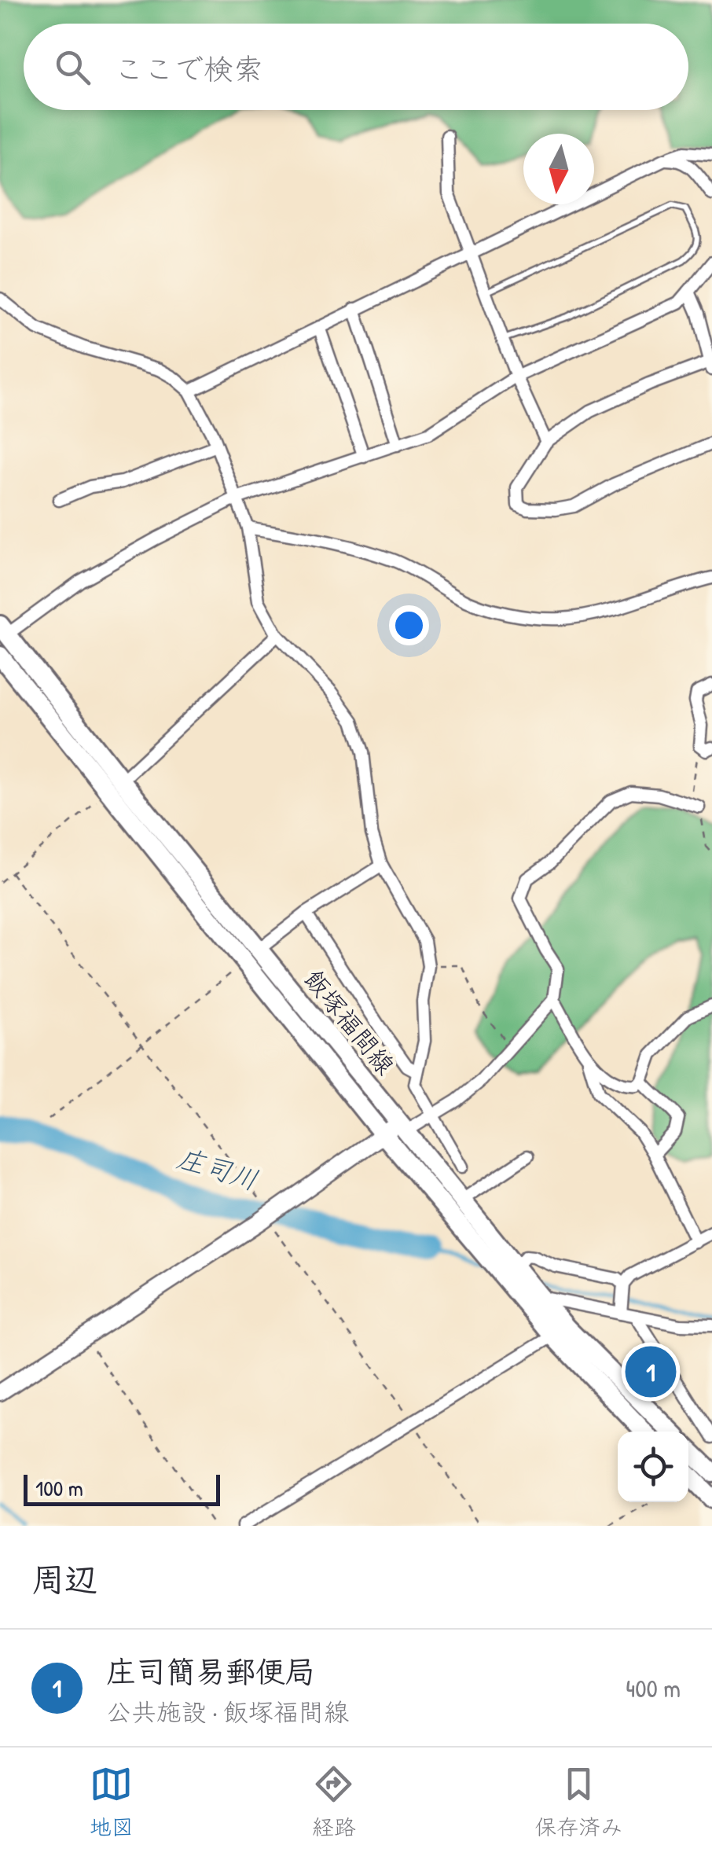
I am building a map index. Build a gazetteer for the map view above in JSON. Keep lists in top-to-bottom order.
{
  "streets": {
    "main road": ["飯塚福間線"]
  },
  "water": ["庄司川"],
  "scale_bar": "100 m",
  "north": "bottom",
  "page": {
    "search": "ここで検索",
    "pins": "1",
    "scale": "100 m",
    "heading": "周辺",
    "list": [
      {
        "mark": "1",
        "name": "庄司簡易郵便局",
        "note": "公共施設 · 飯塚福間線",
        "value": "400 m"
      }
    ],
    "nav": ["地図", "経路", "保存済み"]
  }
}
